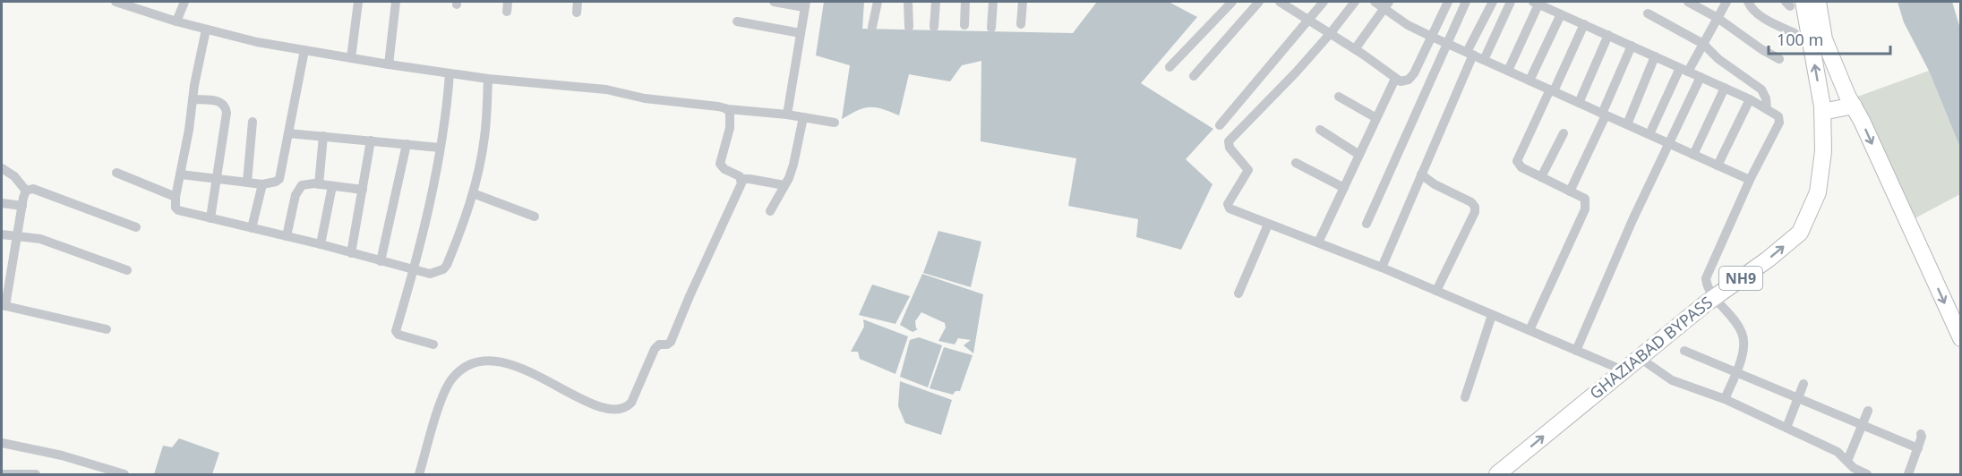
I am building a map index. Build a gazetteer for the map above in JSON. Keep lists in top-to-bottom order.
{
  "streets": {
    "highway": ["NH9", "GHAZIABAD BYPASS"]
  },
  "one_way": ["GHAZIABAD BYPASS"],
  "scale_bar": "100 m"
}
